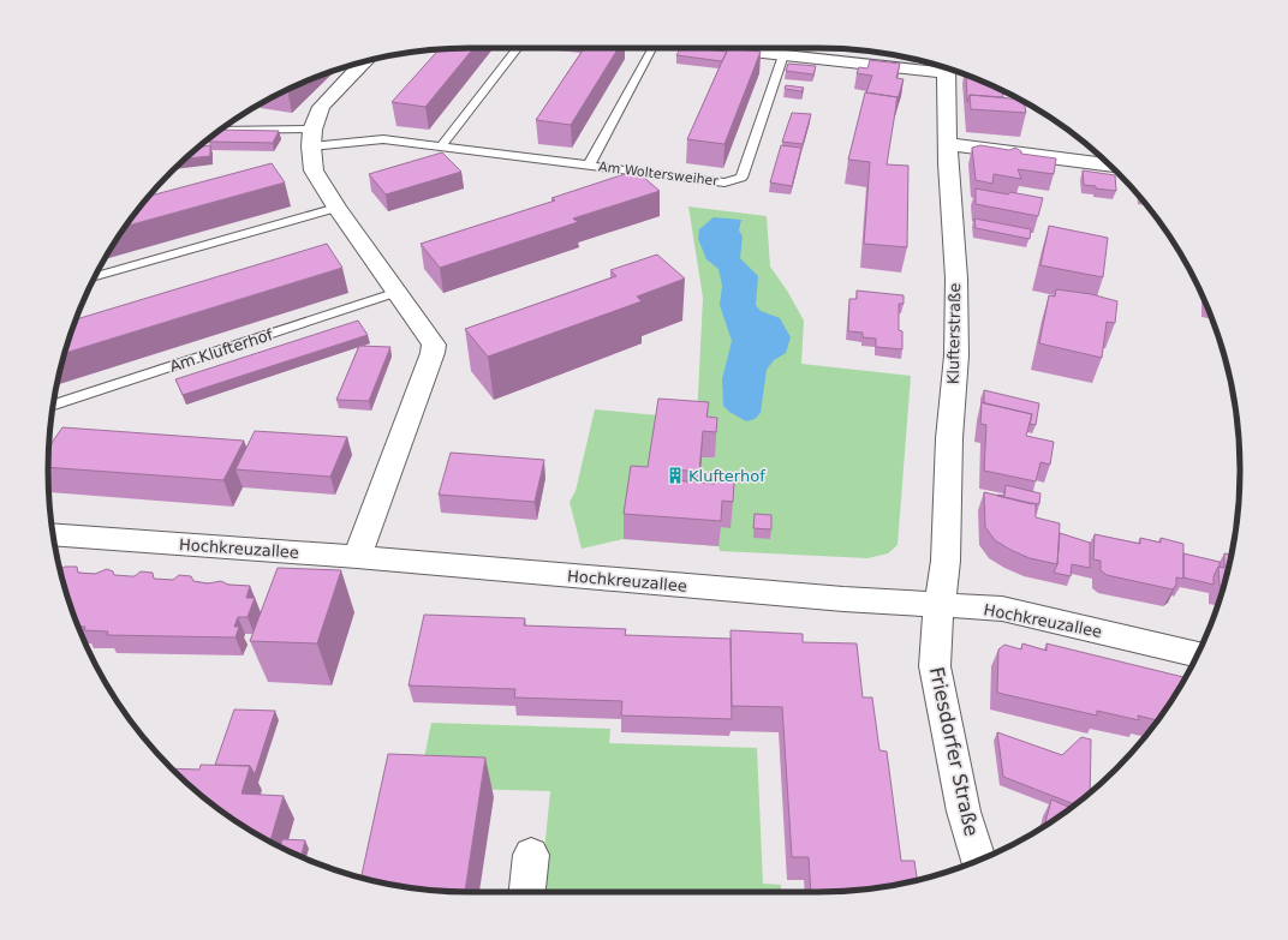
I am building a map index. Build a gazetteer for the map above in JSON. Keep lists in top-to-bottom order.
{
  "streets": {
    "street": [
      "Am Woltersweiher",
      "Klufterstraße",
      "Hochkreuzallee",
      "Friesdorfer Straße"
    ],
    "lane": ["Am Klufterhof"]
  },
  "crossings": [
    ["Klufterstraße", "Hochkreuzallee"],
    ["Klufterstraße", "Friesdorfer Straße"],
    ["Hochkreuzallee", "Friesdorfer Straße"]
  ],
  "places": {
    "building": ["Klufterhof"]
  }
}
